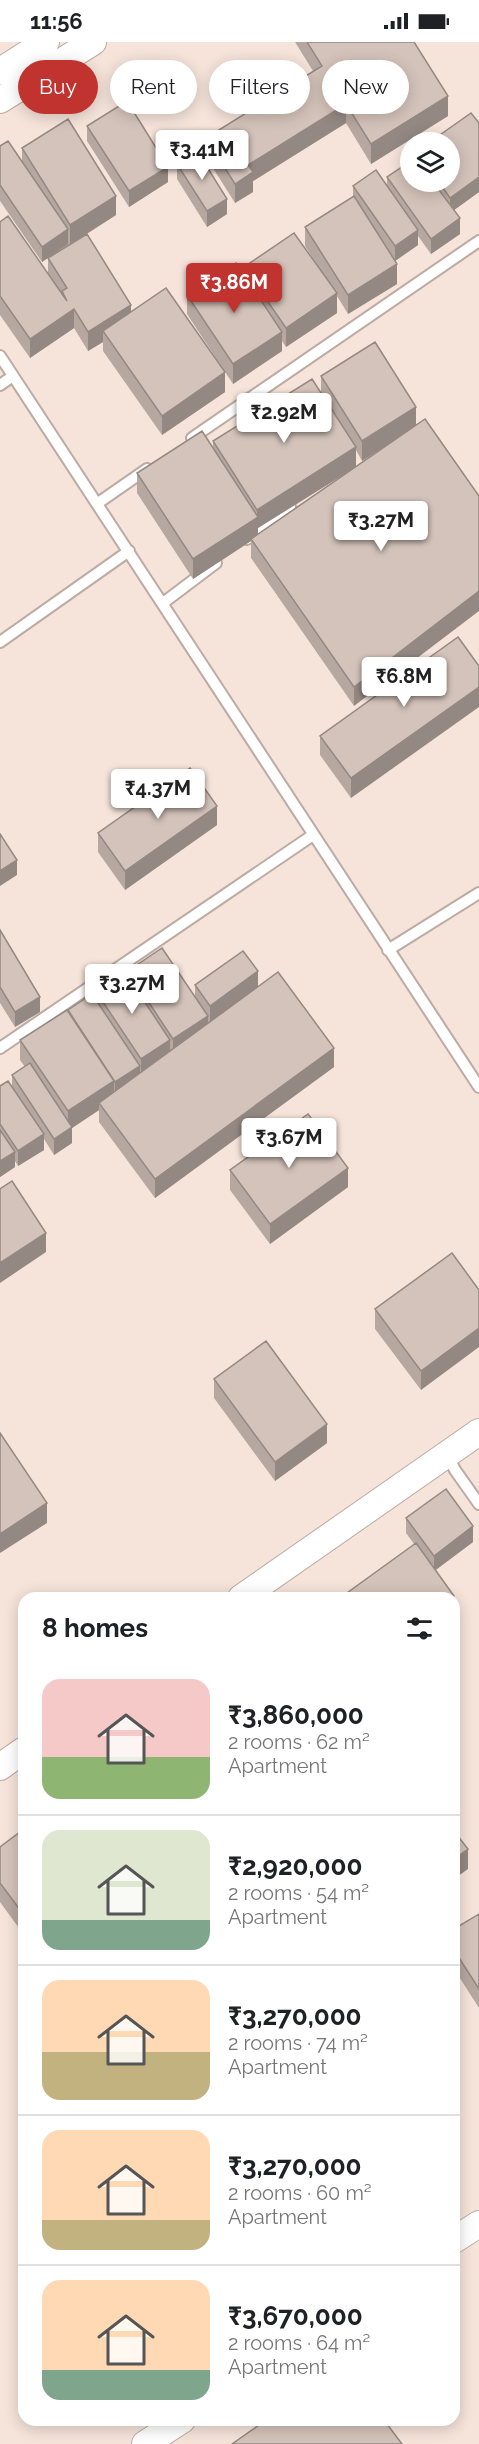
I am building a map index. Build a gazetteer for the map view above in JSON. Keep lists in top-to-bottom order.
{
  "page": {
    "status": "11:56",
    "chip": [
      "Buy",
      "Rent",
      "Filters",
      "New"
    ],
    "price": [
      "₹3.41M",
      "₹3.86M",
      "₹2.92M",
      "₹3.27M",
      "₹6.8M",
      "₹4.37M",
      "₹3.27M",
      "₹3.67M"
    ],
    "heading": "8 homes",
    "list": [
      {
        "name": "₹3,860,000",
        "note": "2 rooms · 62 m² · Apartment"
      },
      {
        "name": "₹2,920,000",
        "note": "2 rooms · 54 m² · Apartment"
      },
      {
        "name": "₹3,270,000",
        "note": "2 rooms · 74 m² · Apartment"
      },
      {
        "name": "₹3,270,000",
        "note": "2 rooms · 60 m² · Apartment"
      },
      {
        "name": "₹3,670,000",
        "note": "2 rooms · 64 m² · Apartment"
      }
    ]
  }
}
